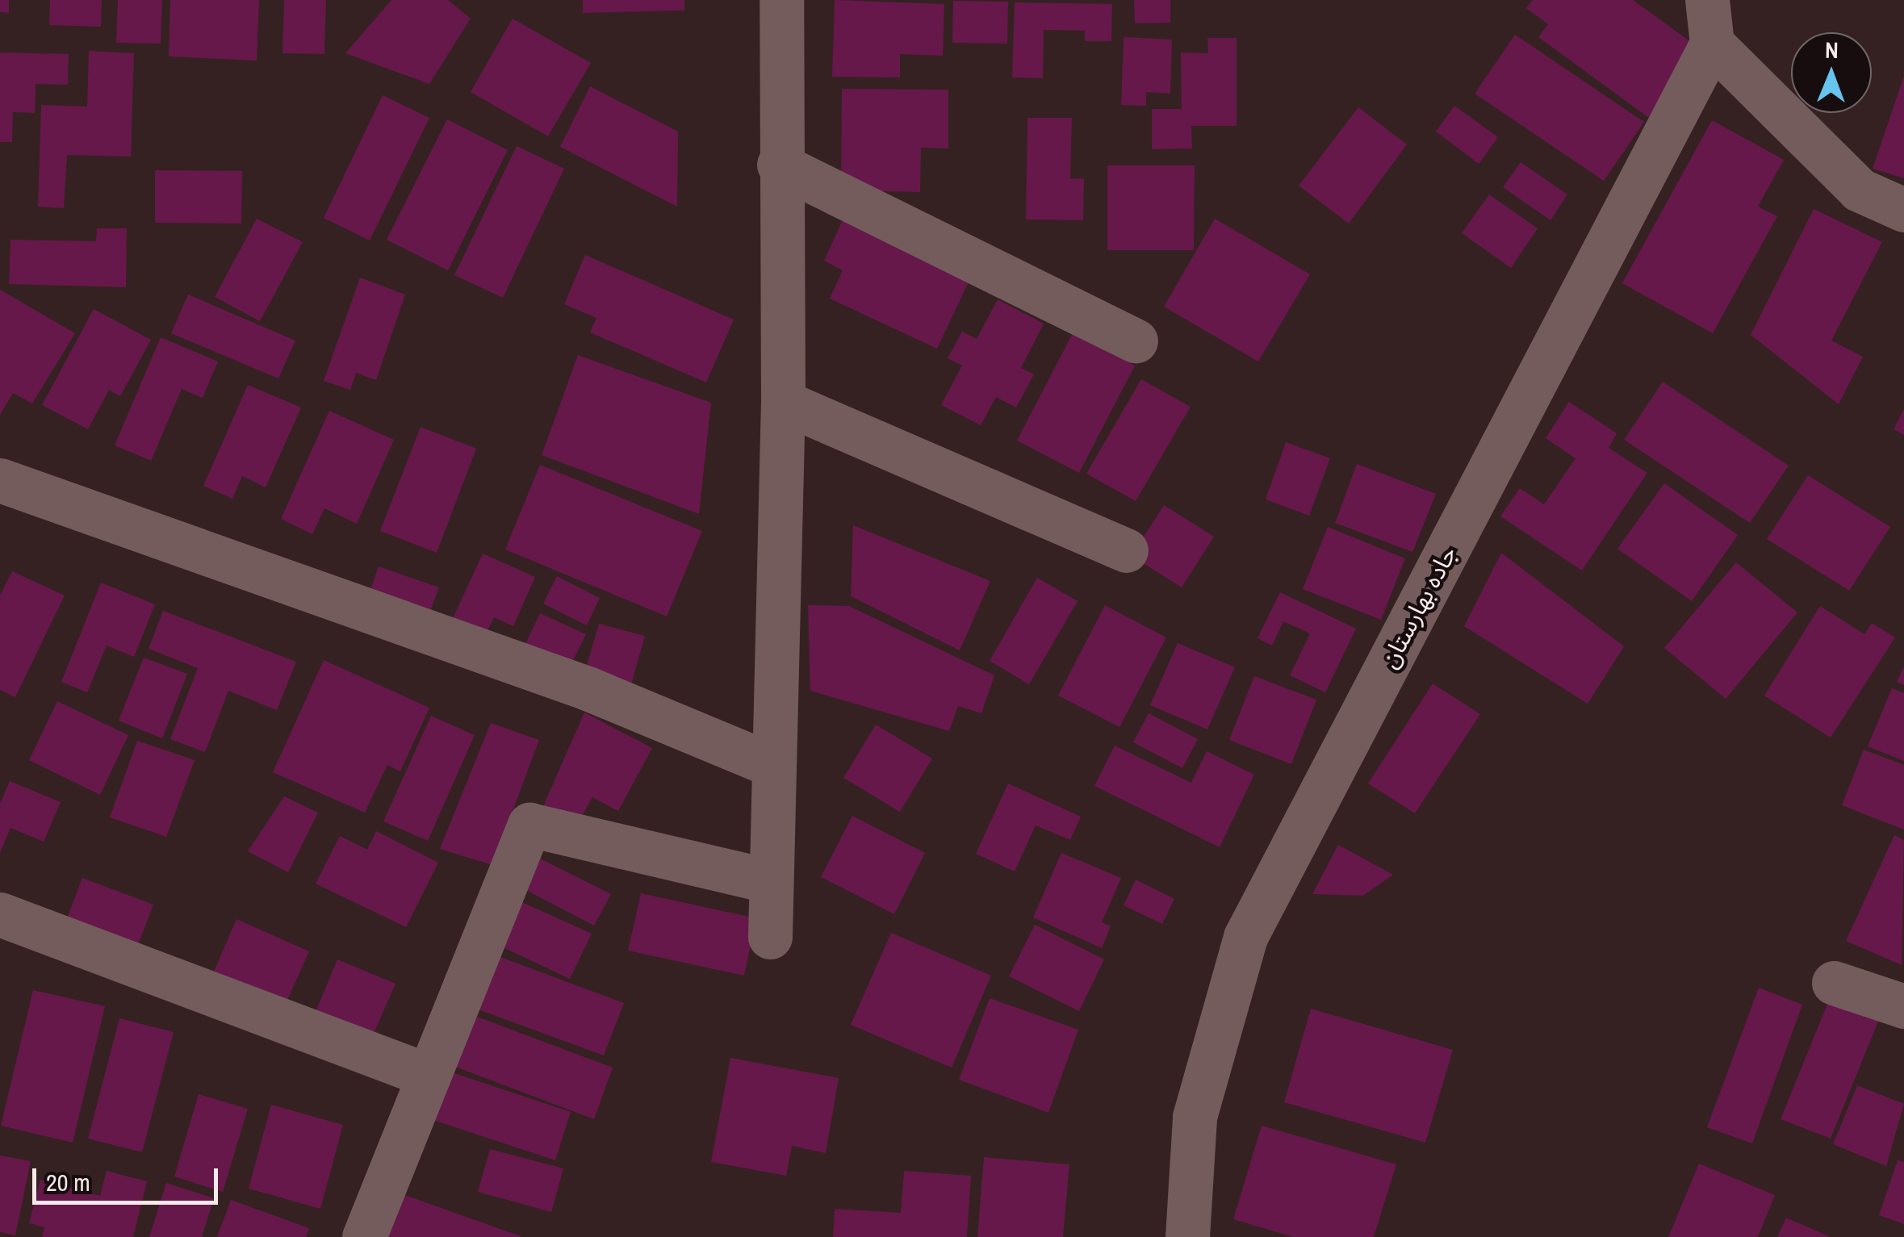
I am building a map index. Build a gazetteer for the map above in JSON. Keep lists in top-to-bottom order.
{
  "streets": {
    "street": ["جاده بهارستان"]
  },
  "scale_bar": "20 m",
  "north": "top"
}
